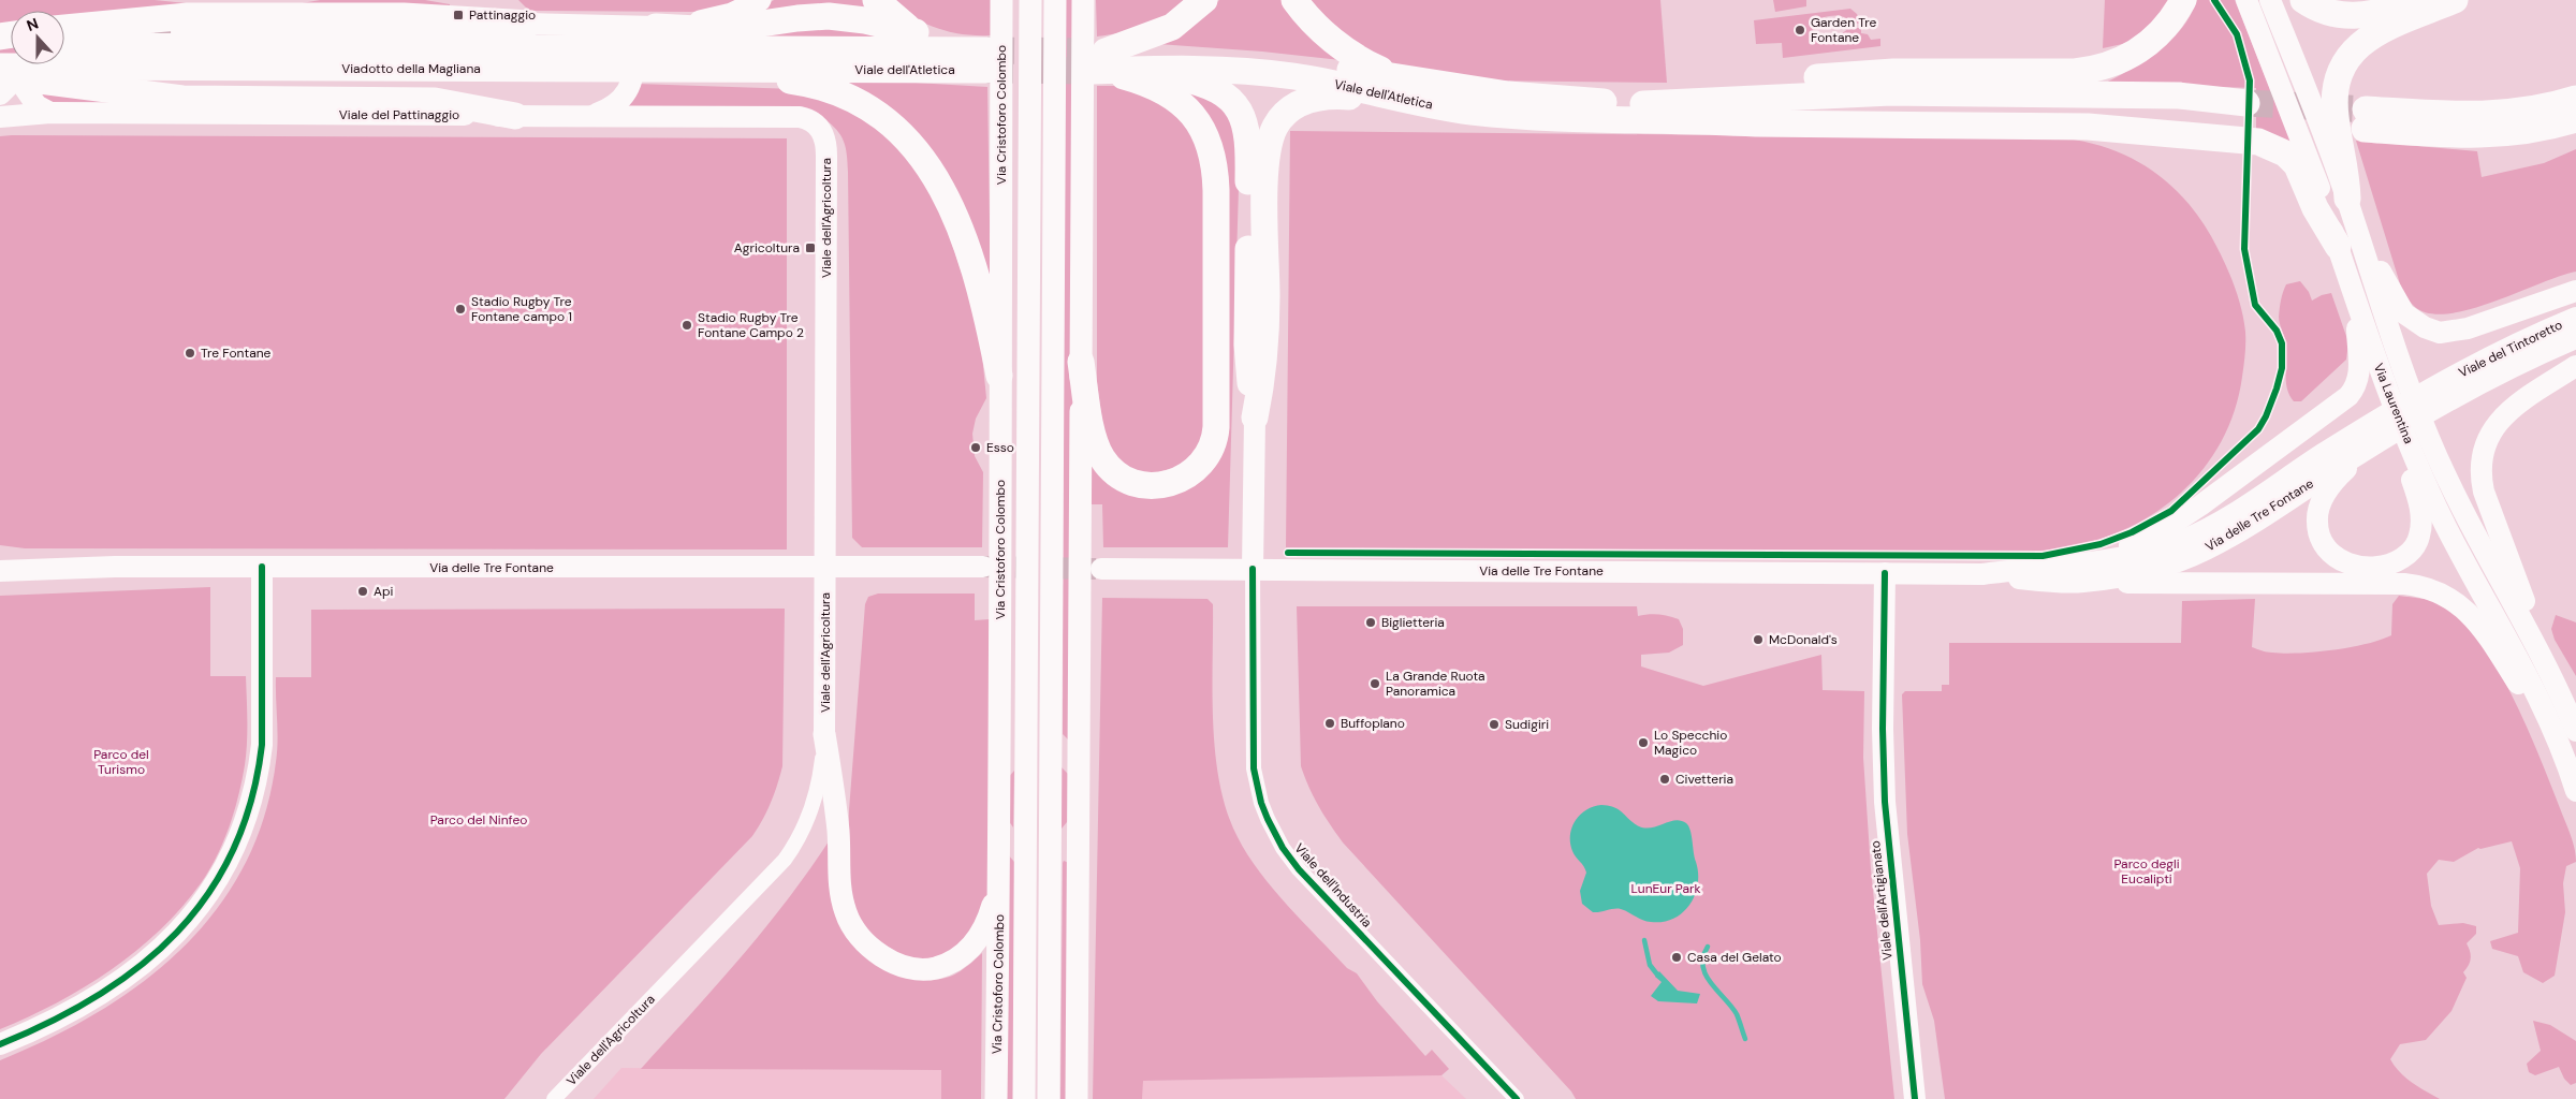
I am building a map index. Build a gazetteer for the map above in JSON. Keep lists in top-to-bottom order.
{
  "streets": {
    "highway": ["Viadotto della Magliana", "Viale dell'Atletica"],
    "main road": [
      "Viale del Pattinaggio",
      "Via Cristoforo Colombo",
      "Viale dell'Agricoltura",
      "Viale del Tintoretto",
      "Via Laurentina",
      "Via delle Tre Fontane",
      "Viale dell'Industria",
      "Viale dell'Artigianato"
    ]
  },
  "crossings": [
    ["Viadotto della Magliana", "Viale dell'Atletica"],
    ["Viale del Pattinaggio", "Viale dell'Agricoltura"],
    ["Viale dell'Agricoltura", "Via delle Tre Fontane"],
    ["Viale del Tintoretto", "Via delle Tre Fontane"],
    ["Via delle Tre Fontane", "Viale dell'Industria"],
    ["Via delle Tre Fontane", "Viale dell'Artigianato"]
  ],
  "parks": [
    "Parco del Turismo",
    "Parco del Ninfeo",
    "Parco degli Eucalipti",
    "LunEur Park"
  ],
  "places": {
    "transit": ["Pattinaggio", "Agricoltura"],
    "other": [
      "Garden Tre Fontane",
      "Stadio Rugby Tre Fontane campo 1",
      "Stadio Rugby Tre Fontane Campo 2",
      "Tre Fontane",
      "Esso",
      "Api",
      "Biglietteria",
      "McDonald's",
      "La Grande Ruota Panoramica",
      "Buffoplano",
      "Sudigiri",
      "Lo Specchio Magico",
      "Civetteria",
      "Casa del Gelato"
    ]
  },
  "north": "top"
}
